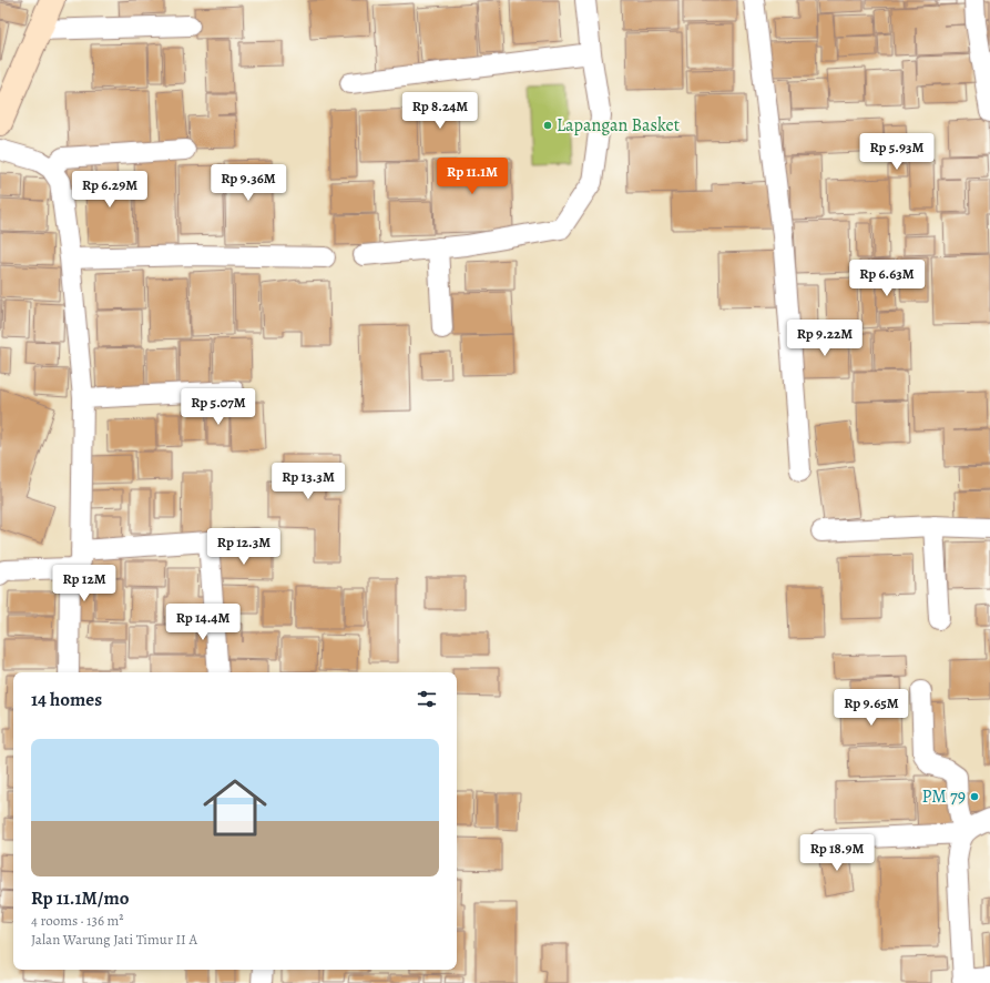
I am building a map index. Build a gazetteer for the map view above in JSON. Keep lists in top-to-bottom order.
{
  "places": ["Lapangan Basket", "PM 79"],
  "page": {
    "price": [
      "Rp 8.24M",
      "Rp 5.93M",
      "Rp 11.1M",
      "Rp 9.36M",
      "Rp 6.29M",
      "Rp 6.63M",
      "Rp 9.22M",
      "Rp 5.07M",
      "Rp 13.3M",
      "Rp 12.3M",
      "Rp 12M",
      "Rp 14.4M",
      "Rp 9.65M",
      "Rp 18.9M"
    ],
    "heading": "14 homes",
    "list": [
      {
        "name": "Rp 11.1M/mo",
        "note": "4 rooms · 136 m² · Jalan Warung Jati Timur II A"
      }
    ]
  }
}
